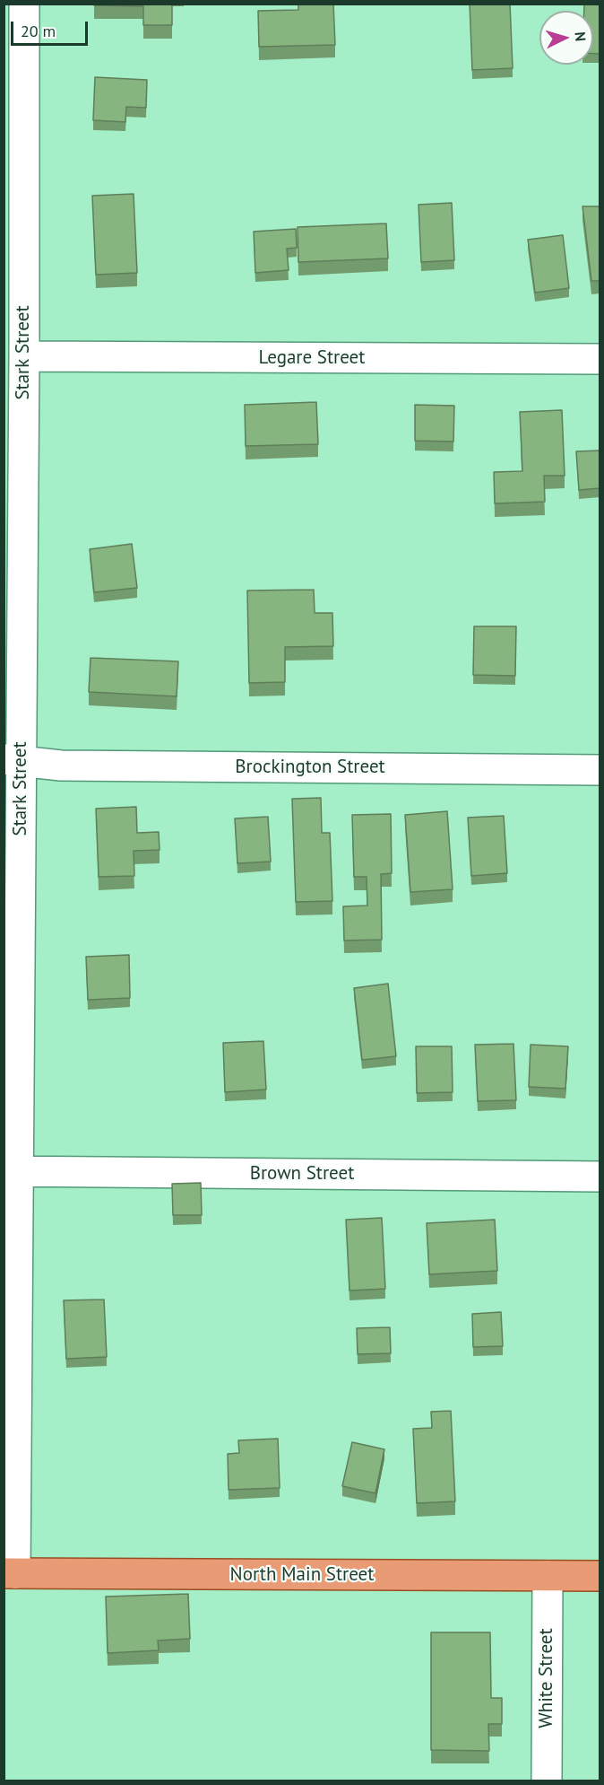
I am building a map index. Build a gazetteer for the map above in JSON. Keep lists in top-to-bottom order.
{
  "streets": {
    "main road": ["North Main Street"],
    "street": [
      "Stark Street",
      "Legare Street",
      "Brockington Street",
      "Brown Street",
      "White Street"
    ]
  },
  "crossings": [
    ["Stark Street", "Legare Street"],
    ["Stark Street", "Brockington Street"],
    ["Stark Street", "Brown Street"],
    ["Stark Street", "North Main Street"],
    ["North Main Street", "White Street"]
  ],
  "scale_bar": "20 m",
  "north": "right"
}
